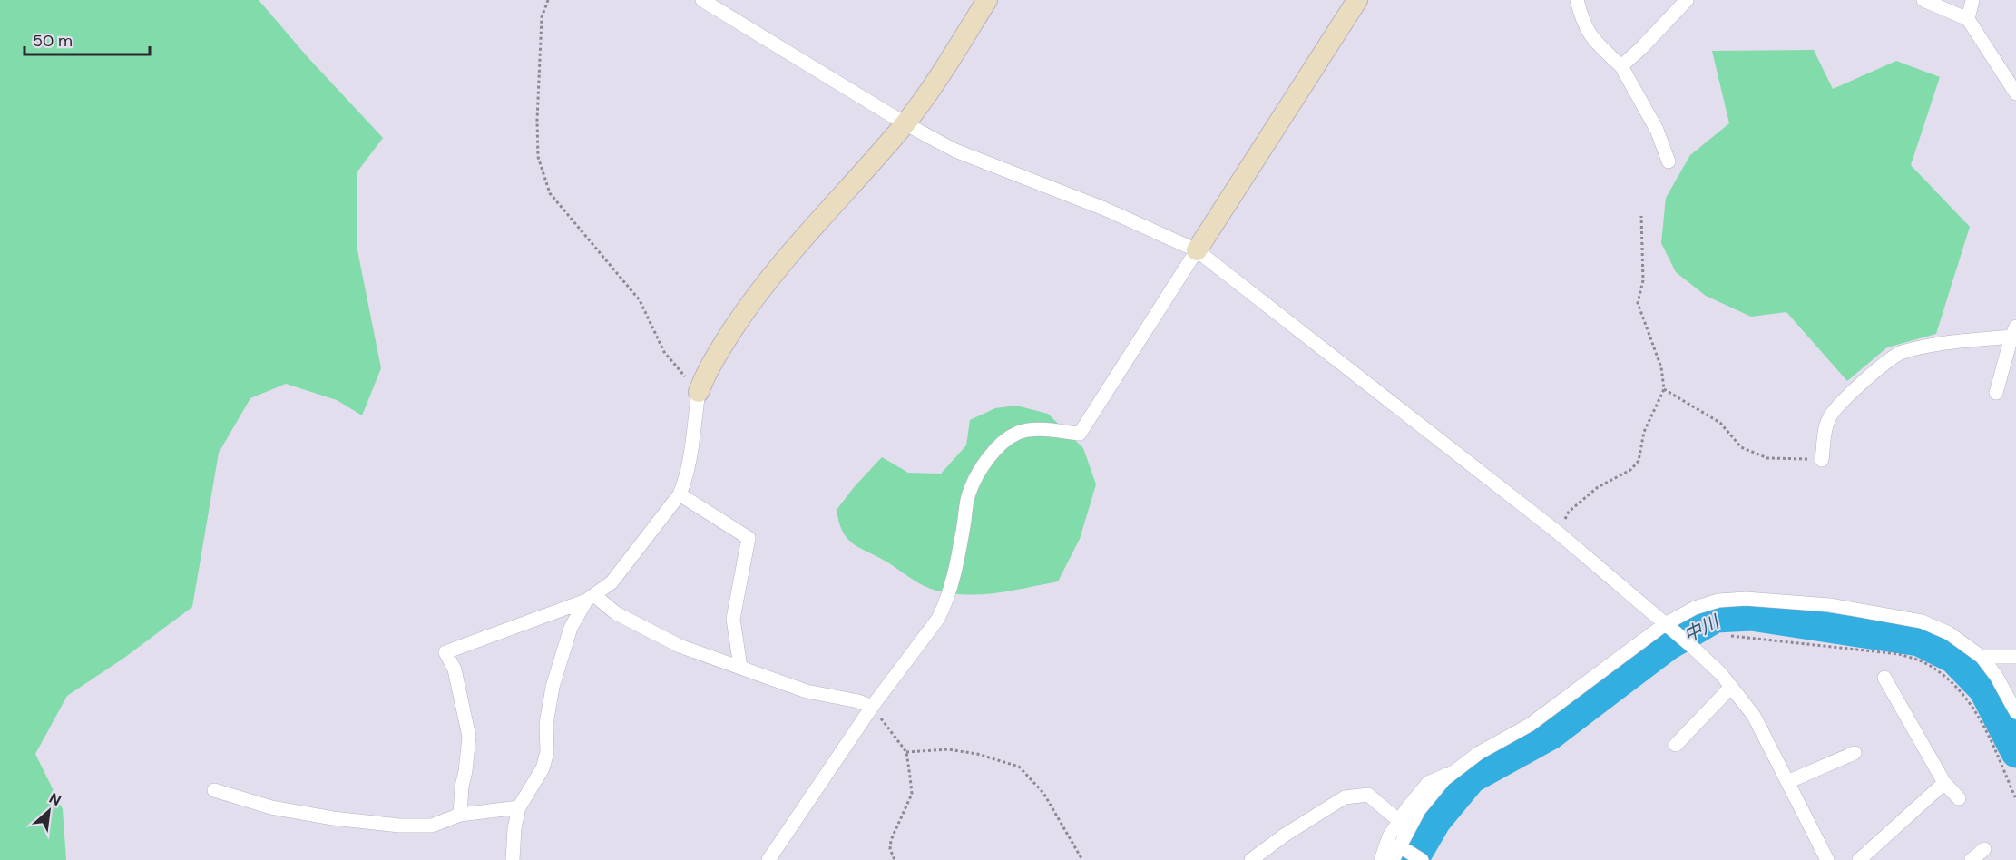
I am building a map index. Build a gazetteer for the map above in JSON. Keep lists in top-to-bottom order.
{
  "water": ["中川"],
  "scale_bar": "50 m",
  "north": "top right"
}
